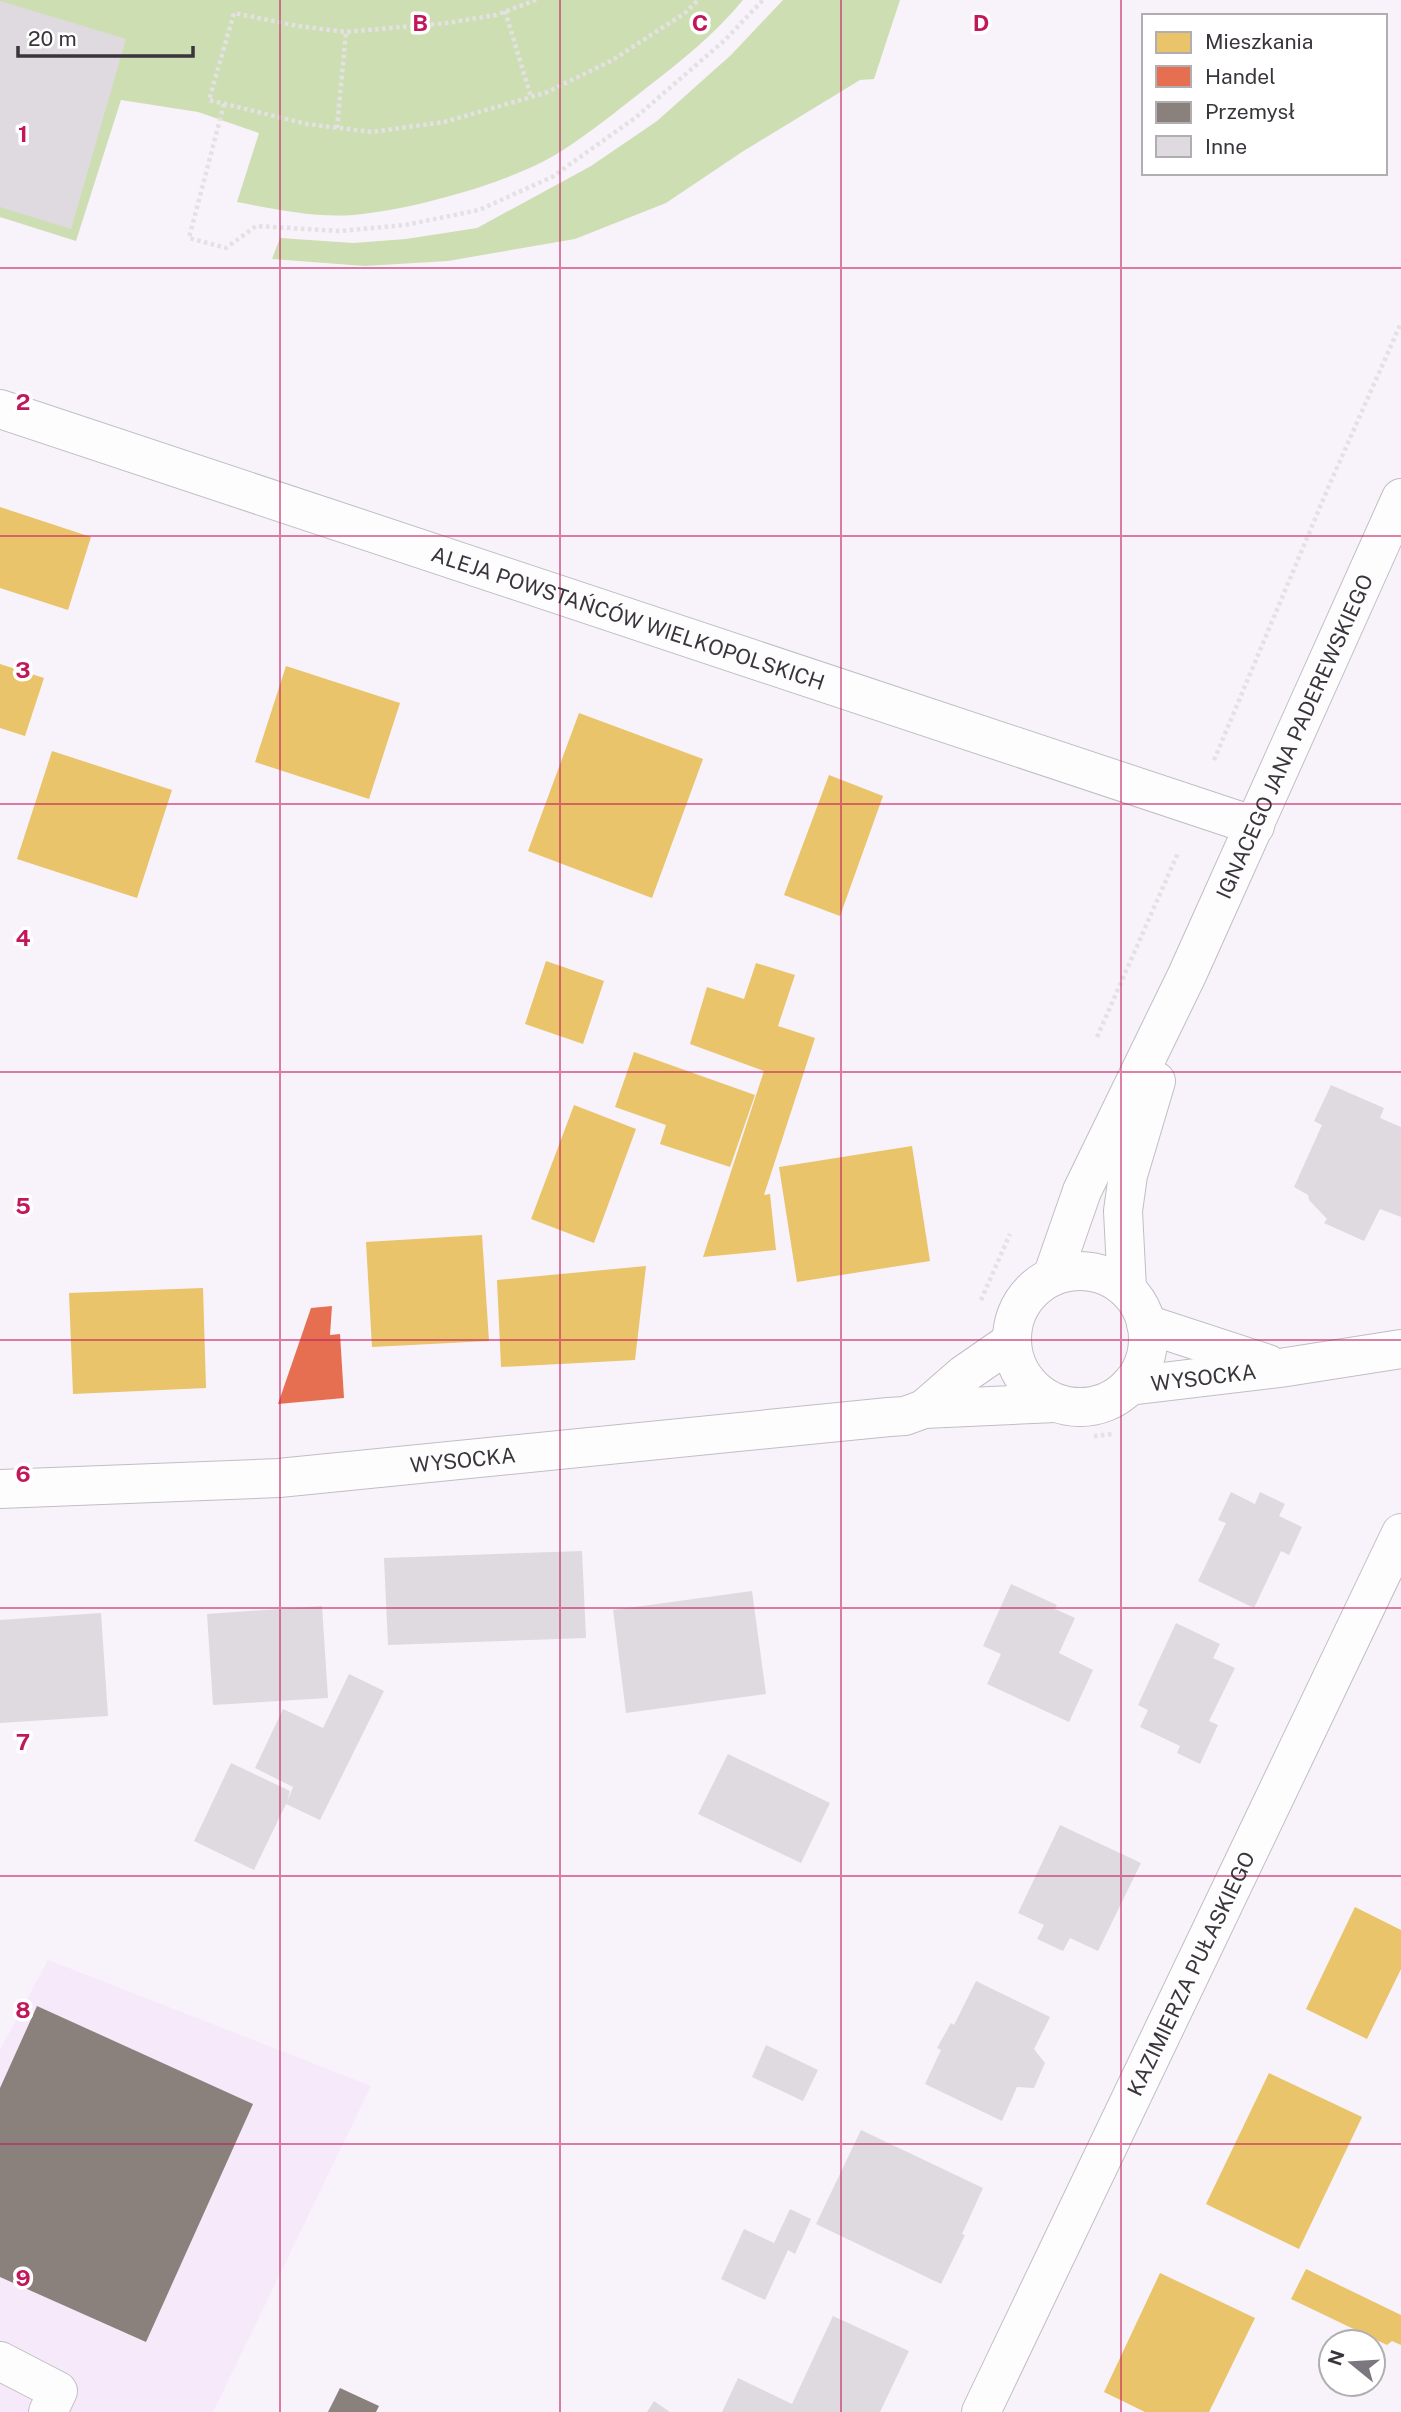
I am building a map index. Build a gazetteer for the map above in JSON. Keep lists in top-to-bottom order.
{
  "streets": {
    "street": [
      "ALEJA POWSTAŃCÓW WIELKOPOLSKICH",
      "IGNACEGO JANA PADEREWSKIEGO",
      "WYSOCKA",
      "KAZIMIERZA PUŁASKIEGO"
    ]
  },
  "crossings": [
    ["ALEJA POWSTAŃCÓW WIELKOPOLSKICH", "IGNACEGO JANA PADEREWSKIEGO"],
    ["IGNACEGO JANA PADEREWSKIEGO", "WYSOCKA"]
  ],
  "legend": [
    "Mieszkania",
    "Handel",
    "Przemysł",
    "Inne"
  ],
  "scale_bar": "20 m",
  "north": "left",
  "grid": {
    "columns": ["B", "C", "D"],
    "rows": [
      "1",
      "2",
      "3",
      "4",
      "5",
      "6",
      "7",
      "8",
      "9"
    ]
  }
}
